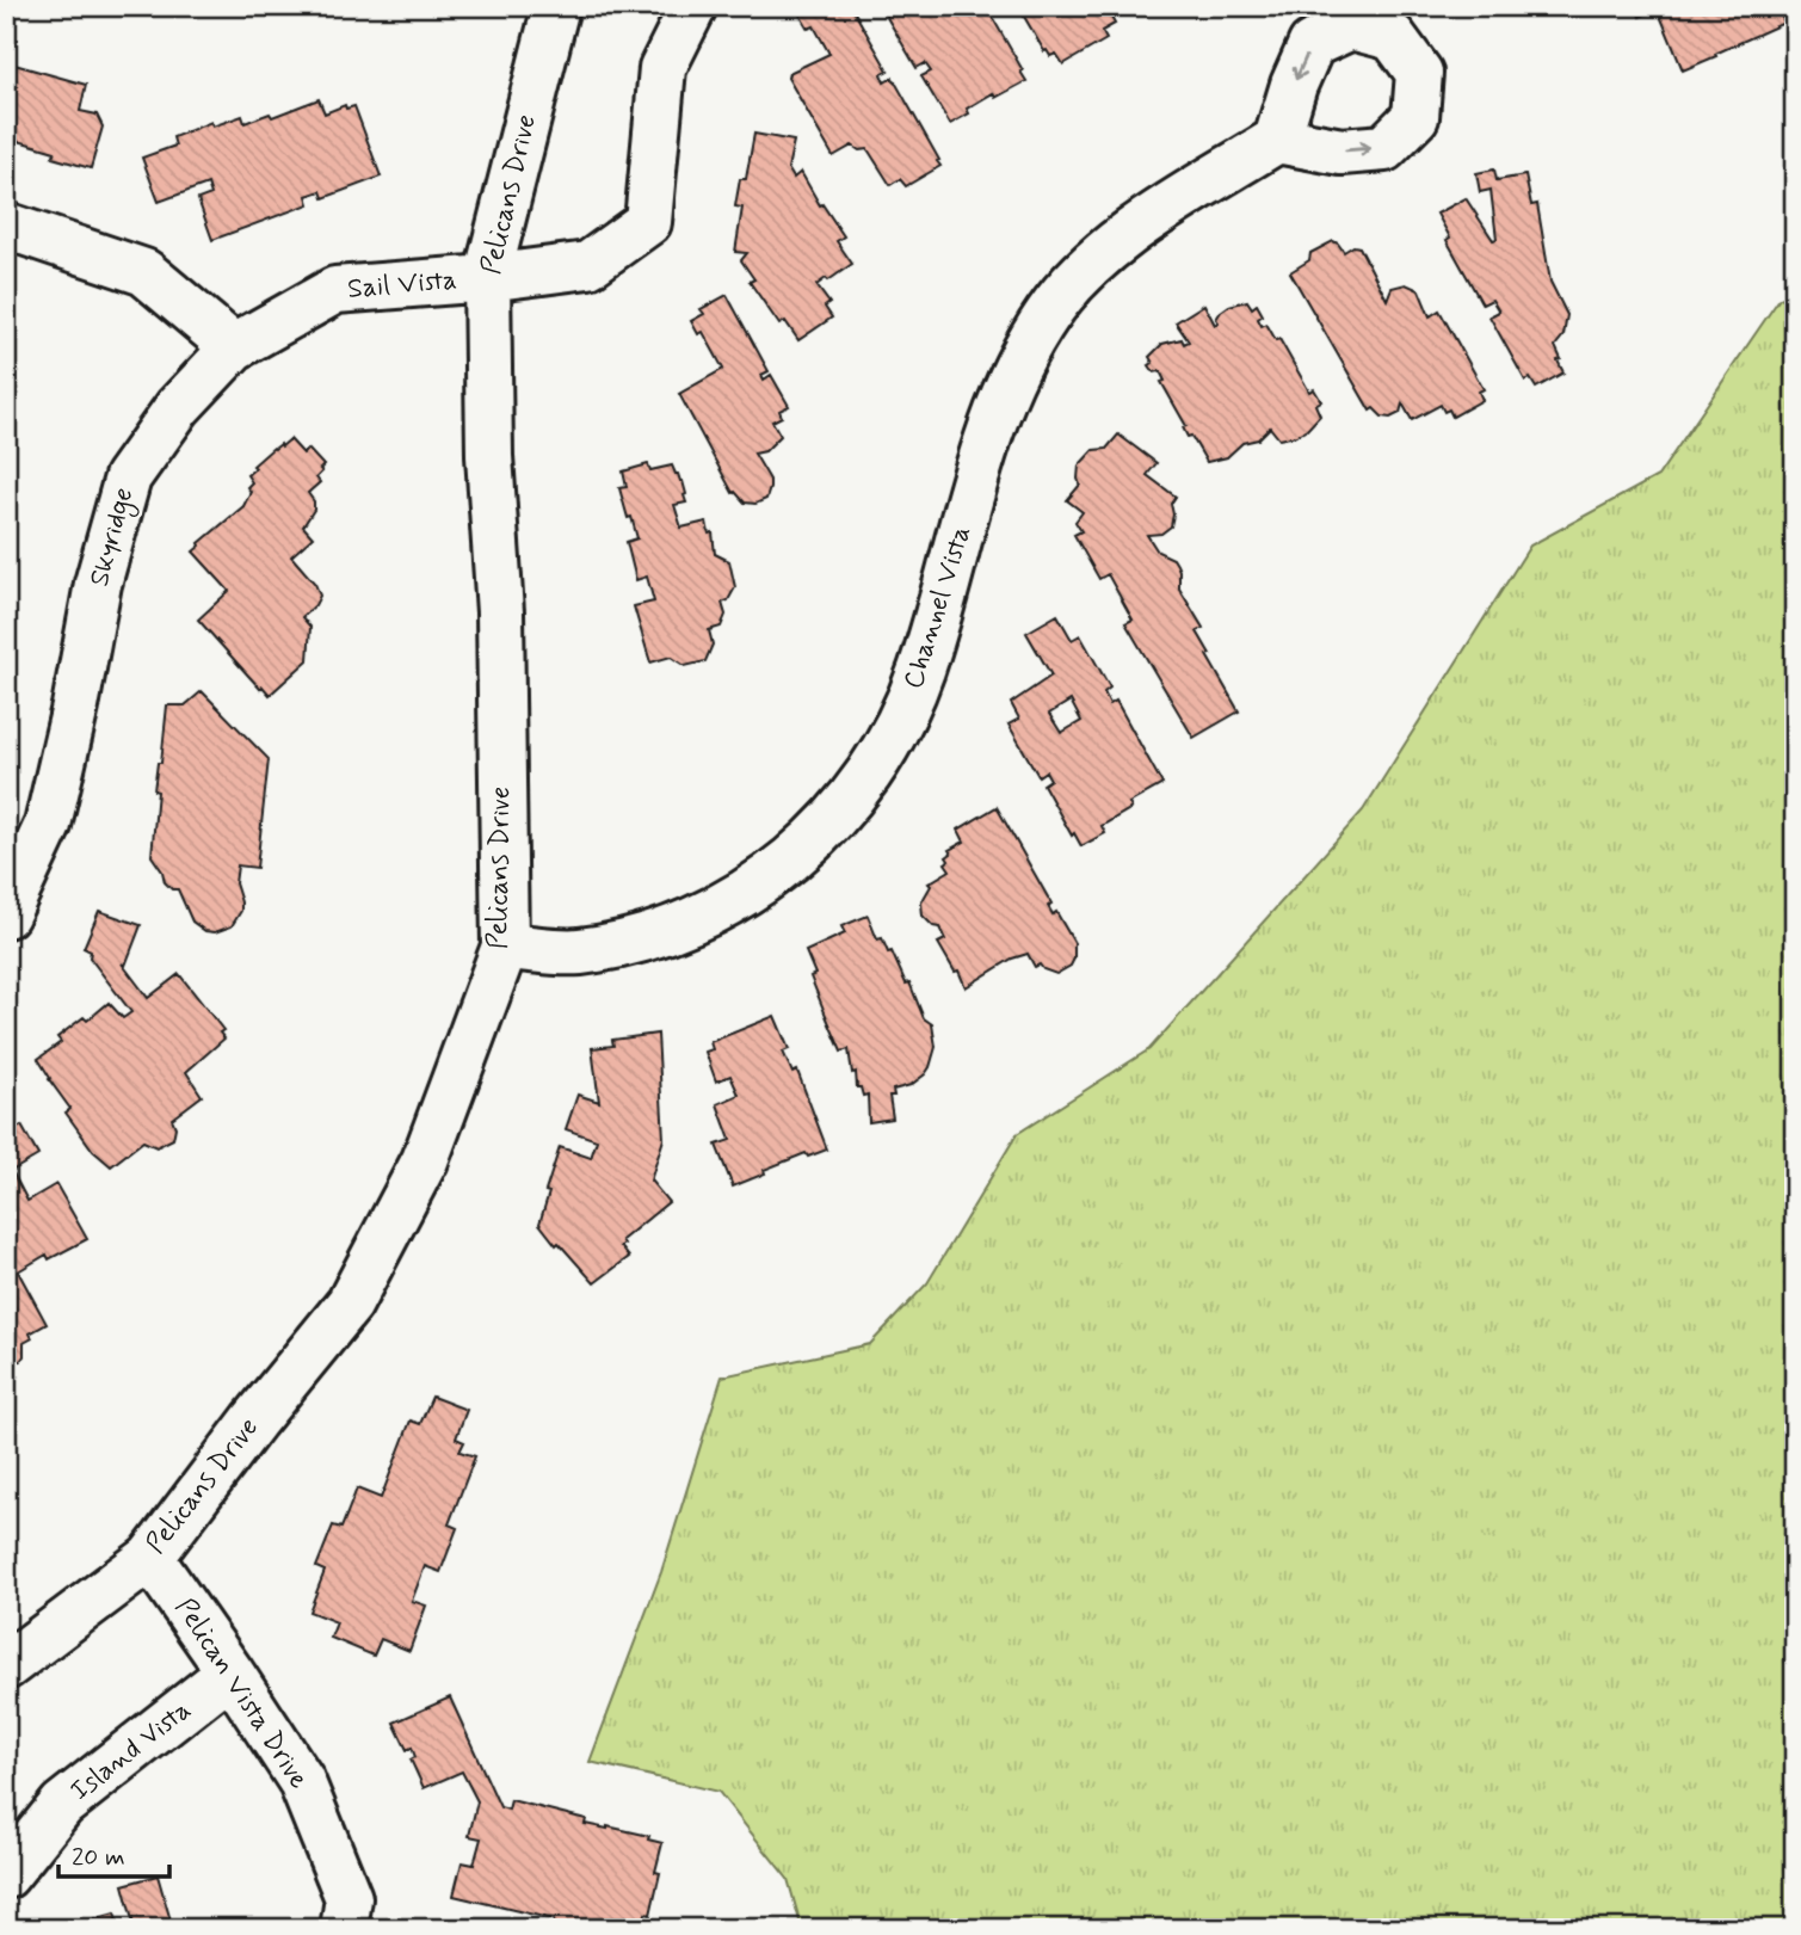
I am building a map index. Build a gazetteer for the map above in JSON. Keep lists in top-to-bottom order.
{
  "streets": {
    "street": [
      "Pelicans Drive",
      "Sail Vista",
      "Skyridge",
      "Channel Vista",
      "Pelican Vista Drive",
      "Island Vista"
    ]
  },
  "crossings": [
    ["Pelicans Drive", "Sail Vista"],
    ["Pelicans Drive", "Channel Vista"],
    ["Pelicans Drive", "Pelican Vista Drive"],
    ["Sail Vista", "Skyridge"],
    ["Pelican Vista Drive", "Island Vista"]
  ],
  "scale_bar": "20 m"
}
